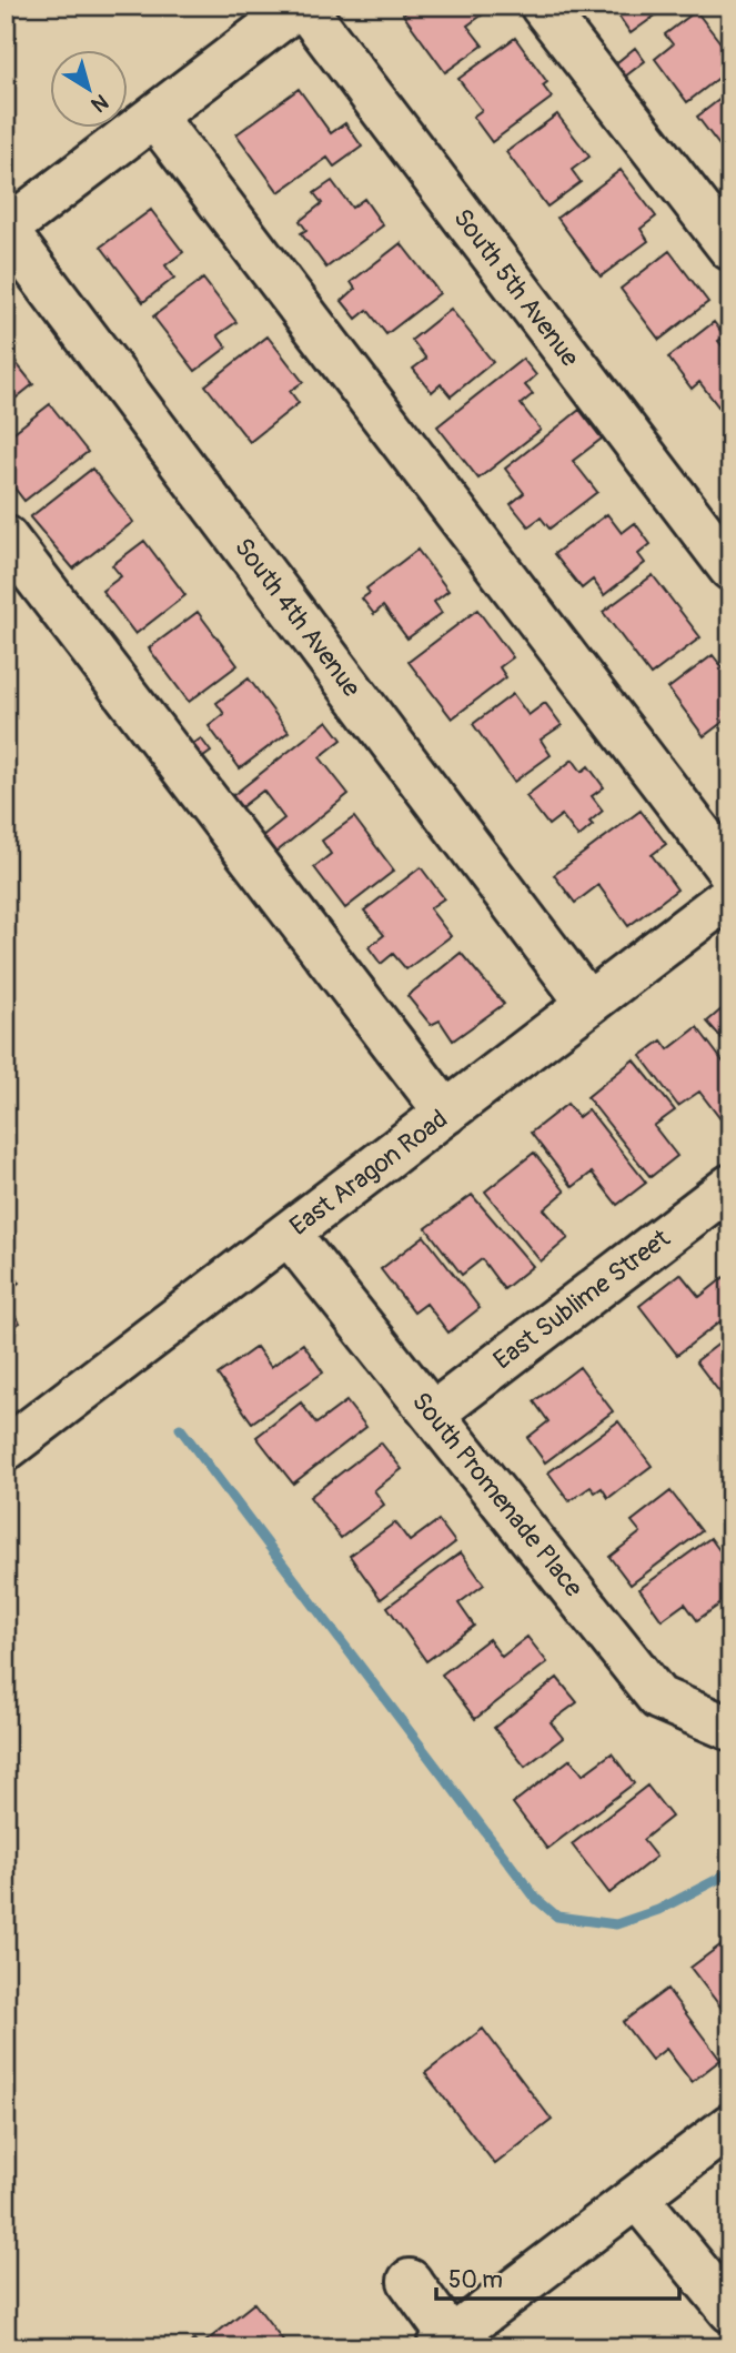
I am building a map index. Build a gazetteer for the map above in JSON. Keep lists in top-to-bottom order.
{
  "streets": {
    "street": [
      "South 5th Avenue",
      "South 4th Avenue",
      "East Aragon Road",
      "East Sublime Street",
      "South Promenade Place"
    ]
  },
  "crossings": [
    ["South 4th Avenue", "East Aragon Road"],
    ["East Aragon Road", "South Promenade Place"],
    ["East Sublime Street", "South Promenade Place"]
  ],
  "scale_bar": "50 m",
  "north": "bottom right"
}
